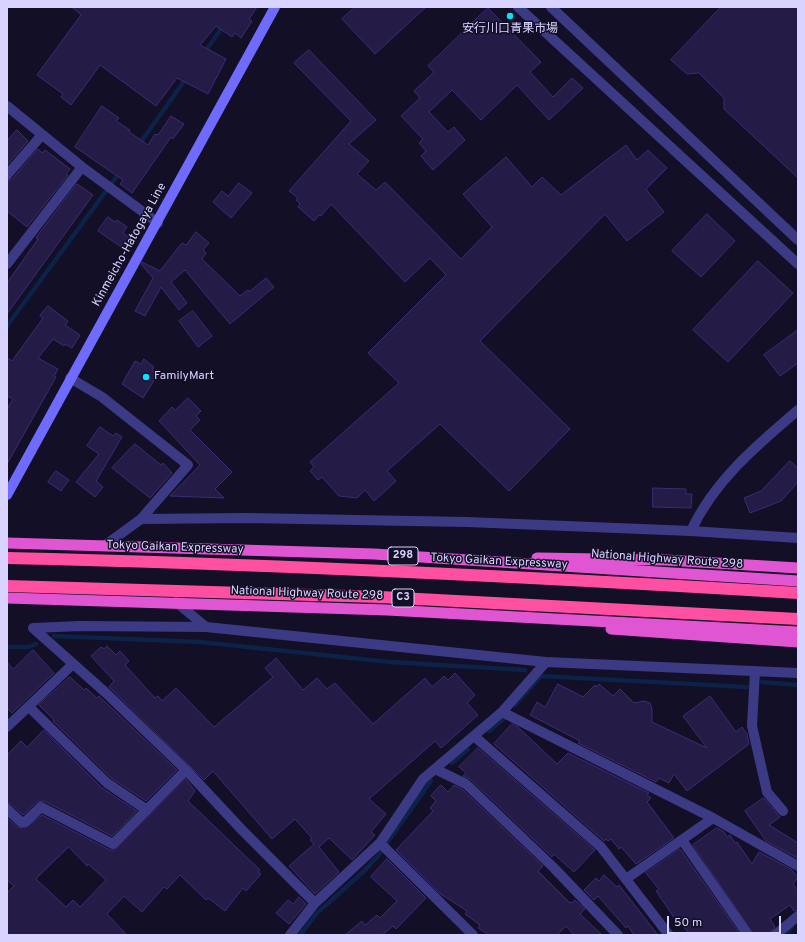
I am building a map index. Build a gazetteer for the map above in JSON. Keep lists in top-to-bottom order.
{
  "streets": {
    "highway": [
      "Tokyo Gaikan Expressway",
      "298",
      "National Highway Route 298",
      "C3"
    ],
    "main road": ["Kinmeicho-Hatogaya Line"]
  },
  "places": ["安行川口青果市場", "FamilyMart"],
  "scale_bar": "50 m"
}
